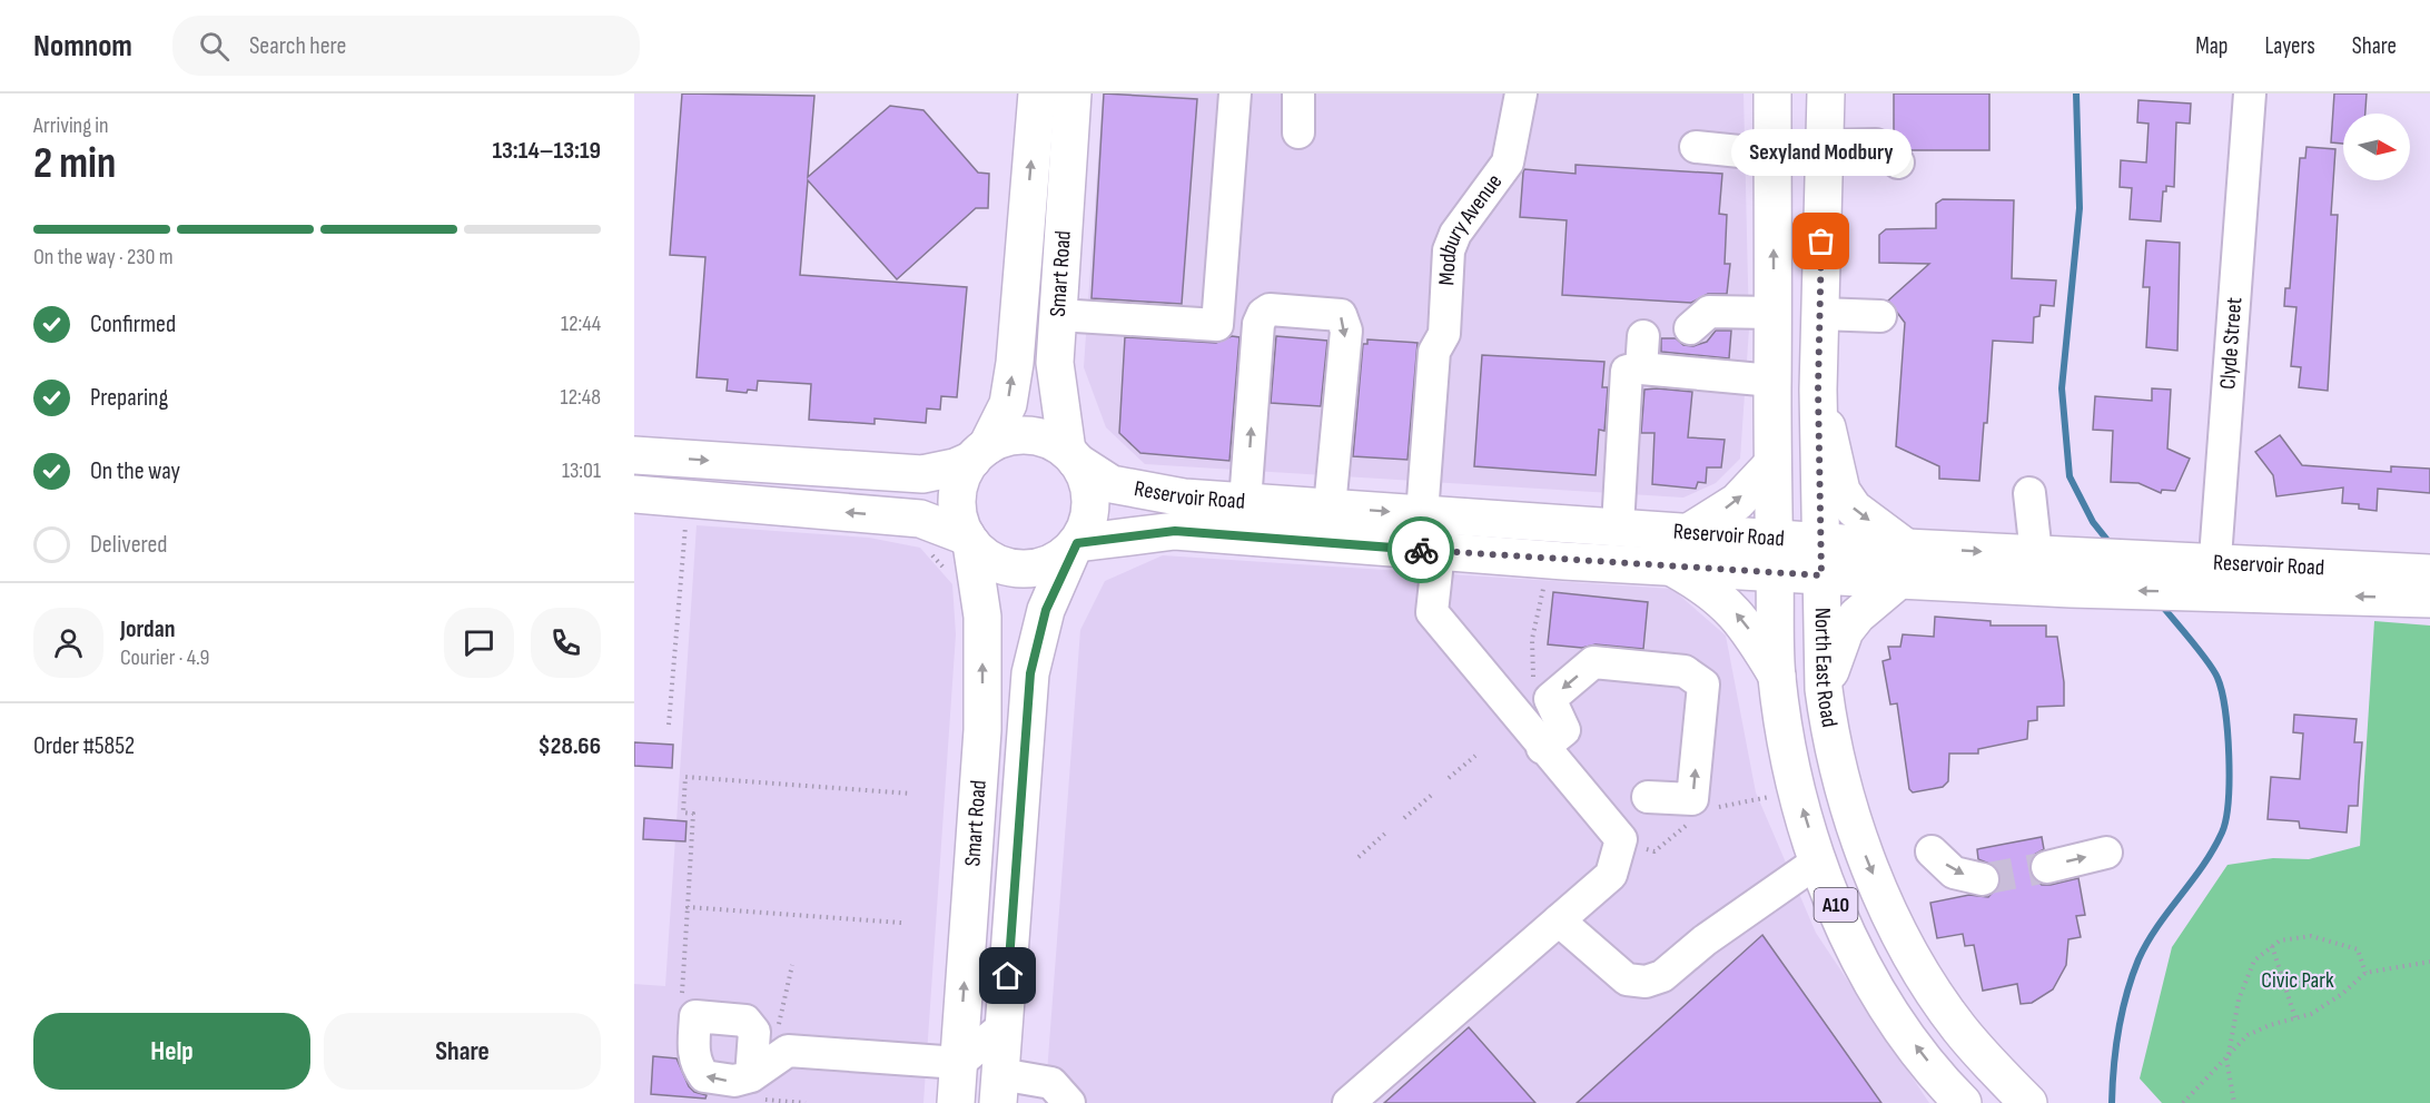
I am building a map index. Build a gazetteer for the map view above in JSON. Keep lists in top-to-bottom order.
{
  "streets": {
    "main road": [
      "Smart Road",
      "Reservoir Road",
      "North East Road",
      "A10"
    ],
    "street": ["Modbury Avenue", "Clyde Street"]
  },
  "crossings": [
    ["Modbury Avenue", "Reservoir Road"],
    ["Smart Road", "Reservoir Road"],
    ["Clyde Street", "Reservoir Road"],
    ["Reservoir Road", "North East Road"],
    ["Reservoir Road", "A10"]
  ],
  "parks": ["Civic Park"],
  "places": ["Sexyland Modbury"],
  "north": "right",
  "page": {
    "header": "Nomnom",
    "search": "Search here",
    "nav": ["Map", "Layers", "Share"],
    "heading": ["2 min", "Arriving in", "13:14–13:19"],
    "panel": [
      "Jordan",
      "Courier · 4.9",
      "Order #5852",
      "$28.66"
    ],
    "bubble": "Sexyland Modbury",
    "bar": "On the way · 230 m",
    "list": [
      ["Confirmed", "12:44"],
      ["Preparing", "12:48"],
      ["On the way", "13:01"],
      "Delivered"
    ],
    "buttons": ["Help", "Share"]
  }
}
